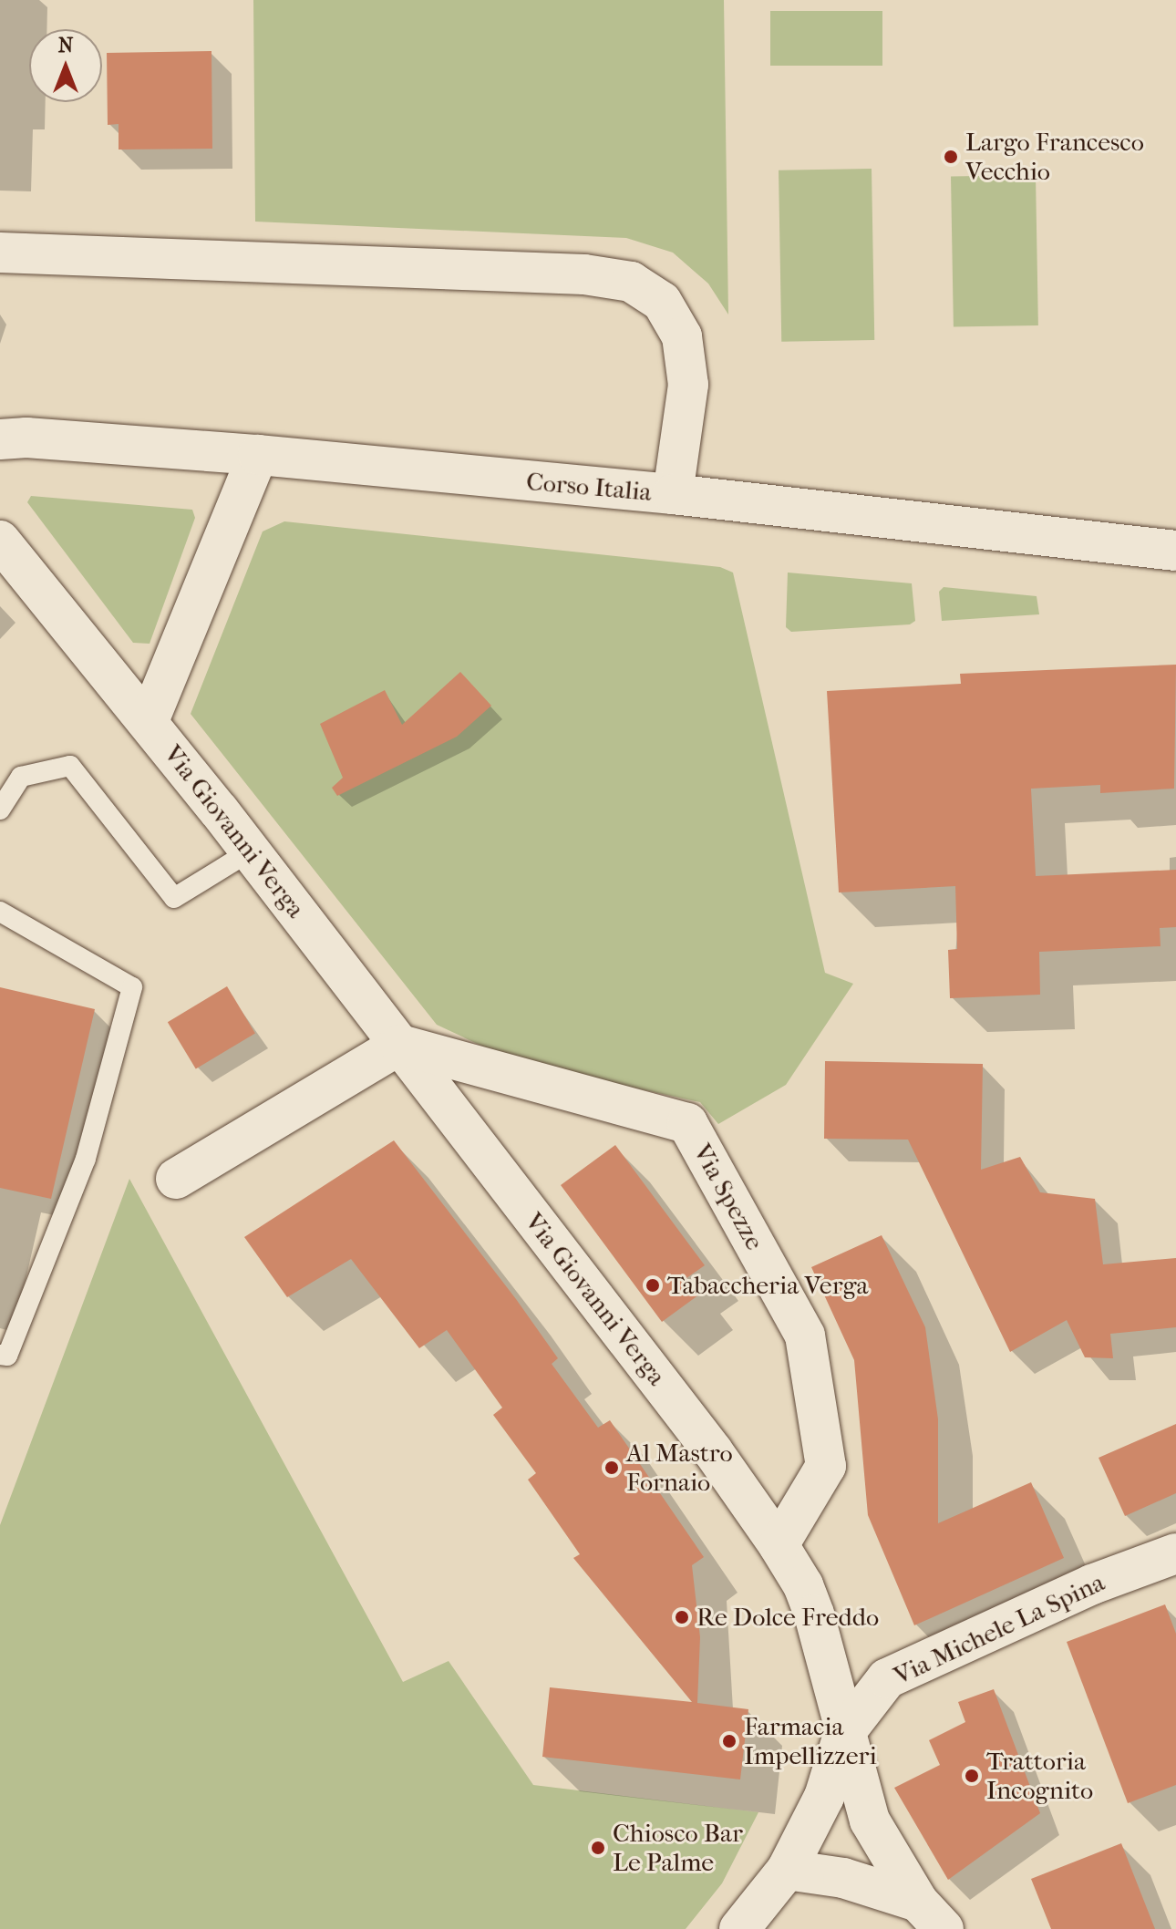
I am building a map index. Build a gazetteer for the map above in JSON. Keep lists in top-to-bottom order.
{
  "streets": {
    "street": [
      "Corso Italia",
      "Via Giovanni Verga",
      "Via Spezze",
      "Via Michele La Spina"
    ]
  },
  "crossings": [
    ["Corso Italia", "Via Giovanni Verga"],
    ["Via Giovanni Verga", "Via Spezze"],
    ["Via Giovanni Verga", "Via Michele La Spina"]
  ],
  "places": [
    "Largo Francesco Vecchio",
    "Tabaccheria Verga",
    "Al Mastro Fornaio",
    "Re Dolce Freddo",
    "Farmacia Impellizzeri",
    "Trattoria Incognito",
    "Chiosco Bar Le Palme"
  ],
  "north": "top"
}
